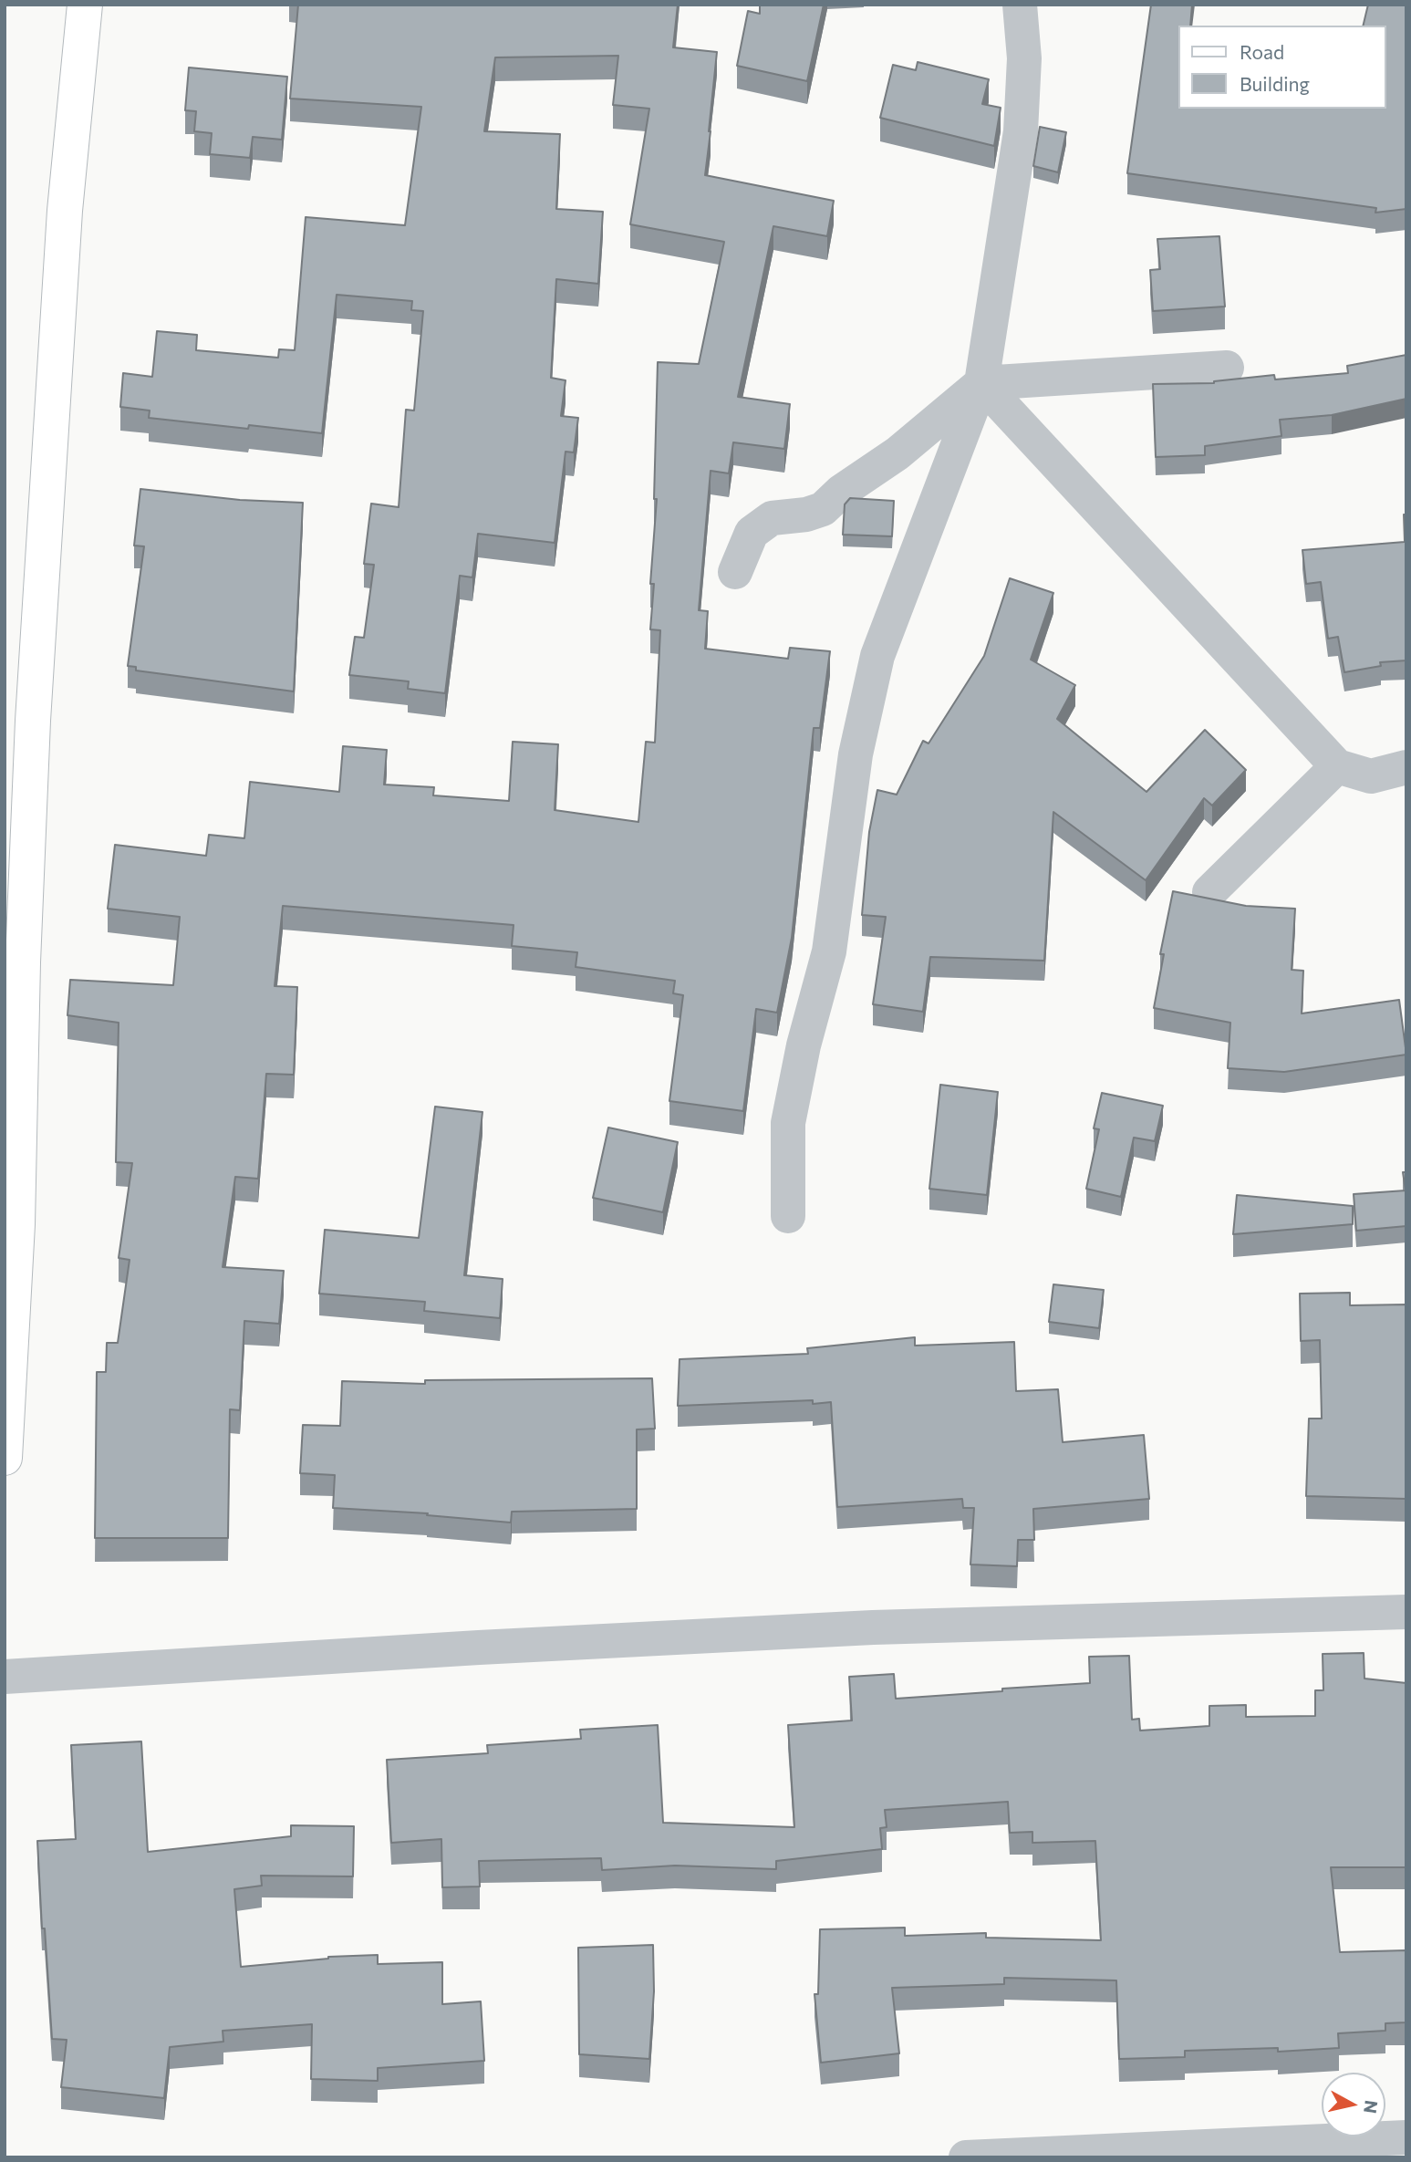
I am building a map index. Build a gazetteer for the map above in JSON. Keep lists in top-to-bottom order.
{
  "legend": ["Road", "Building"],
  "north": "right"
}
